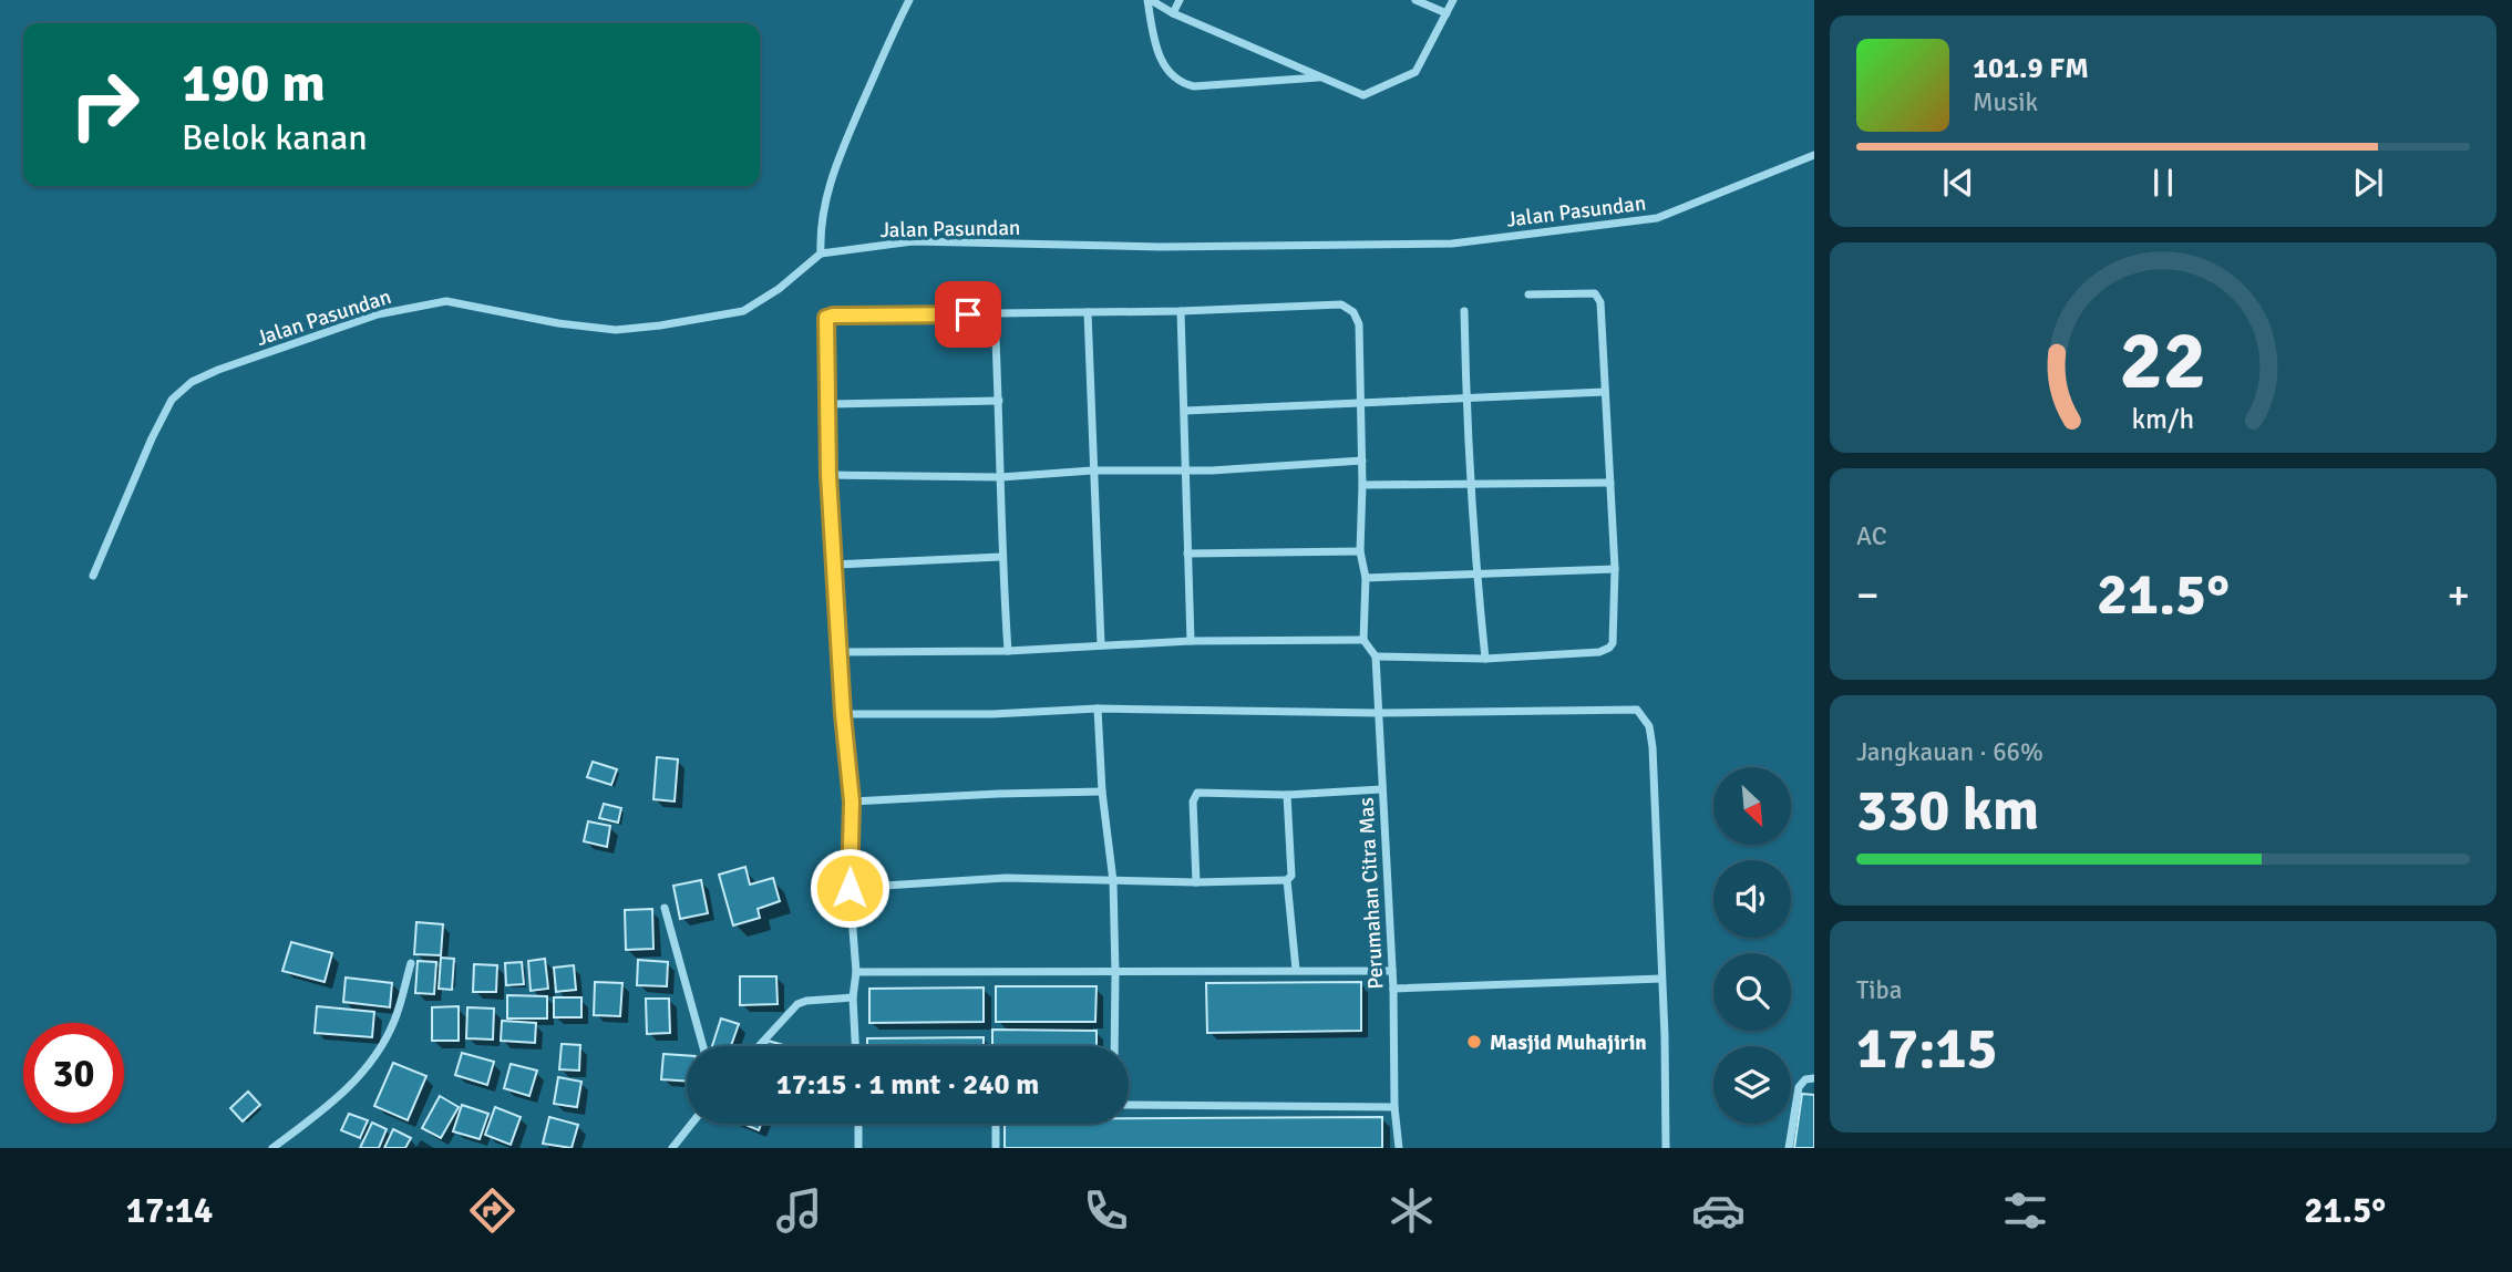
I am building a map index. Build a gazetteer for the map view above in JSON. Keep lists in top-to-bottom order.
{
  "streets": {
    "street": ["Jalan Pasundan", "Perumahan Citra Mas"]
  },
  "places": ["Masjid Muhajirin"],
  "north": "bottom right",
  "page": {
    "turn": ["190 m", "Belok kanan"],
    "song": ["101.9 FM", "Musik"],
    "tile": [
      "AC",
      ["Jangkauan · 66%", "330 km"],
      ["Tiba", "17:15"]
    ],
    "heat": ["−", "21.5°", "+"],
    "limit": "30",
    "trip": "17:15 · 1 mnt · 240 m",
    "tabs": ["17:14", "21.5°"],
    "gauge": ["22", "km/h"]
  }
}
